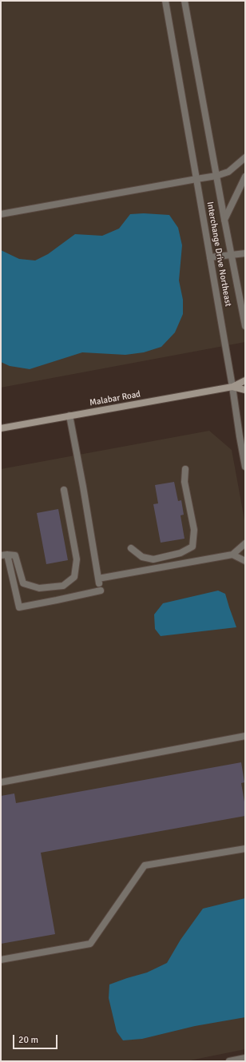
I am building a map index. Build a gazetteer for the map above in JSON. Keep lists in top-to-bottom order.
{
  "streets": {
    "main road": ["Malabar Road"],
    "street": ["Interchange Drive Northeast"]
  },
  "crossings": [
    ["Interchange Drive Northeast", "Malabar Road"]
  ],
  "scale_bar": "20 m"
}
